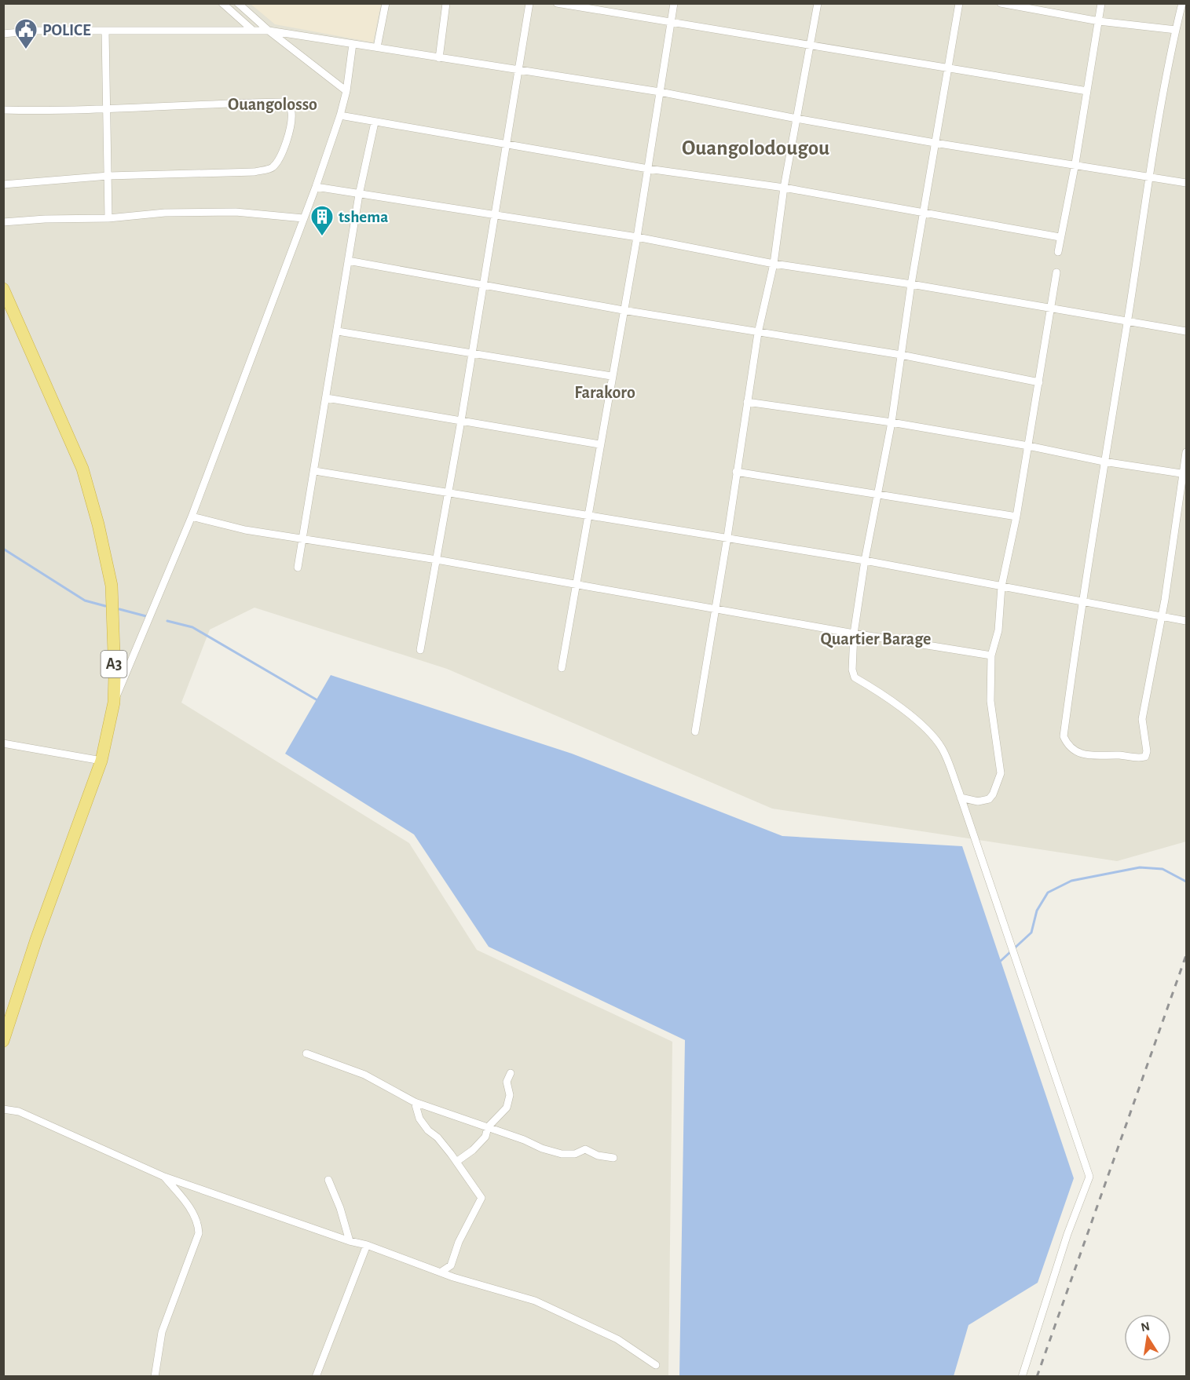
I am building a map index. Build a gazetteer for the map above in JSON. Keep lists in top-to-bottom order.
{
  "streets": {
    "highway": ["A3"]
  },
  "districts": [
    "Ouangolosso",
    "Ouangolodougou",
    "Farakoro",
    "Quartier Barage"
  ],
  "places": {
    "public building": ["POLICE"],
    "building": ["tshema"]
  },
  "north": "top"
}
